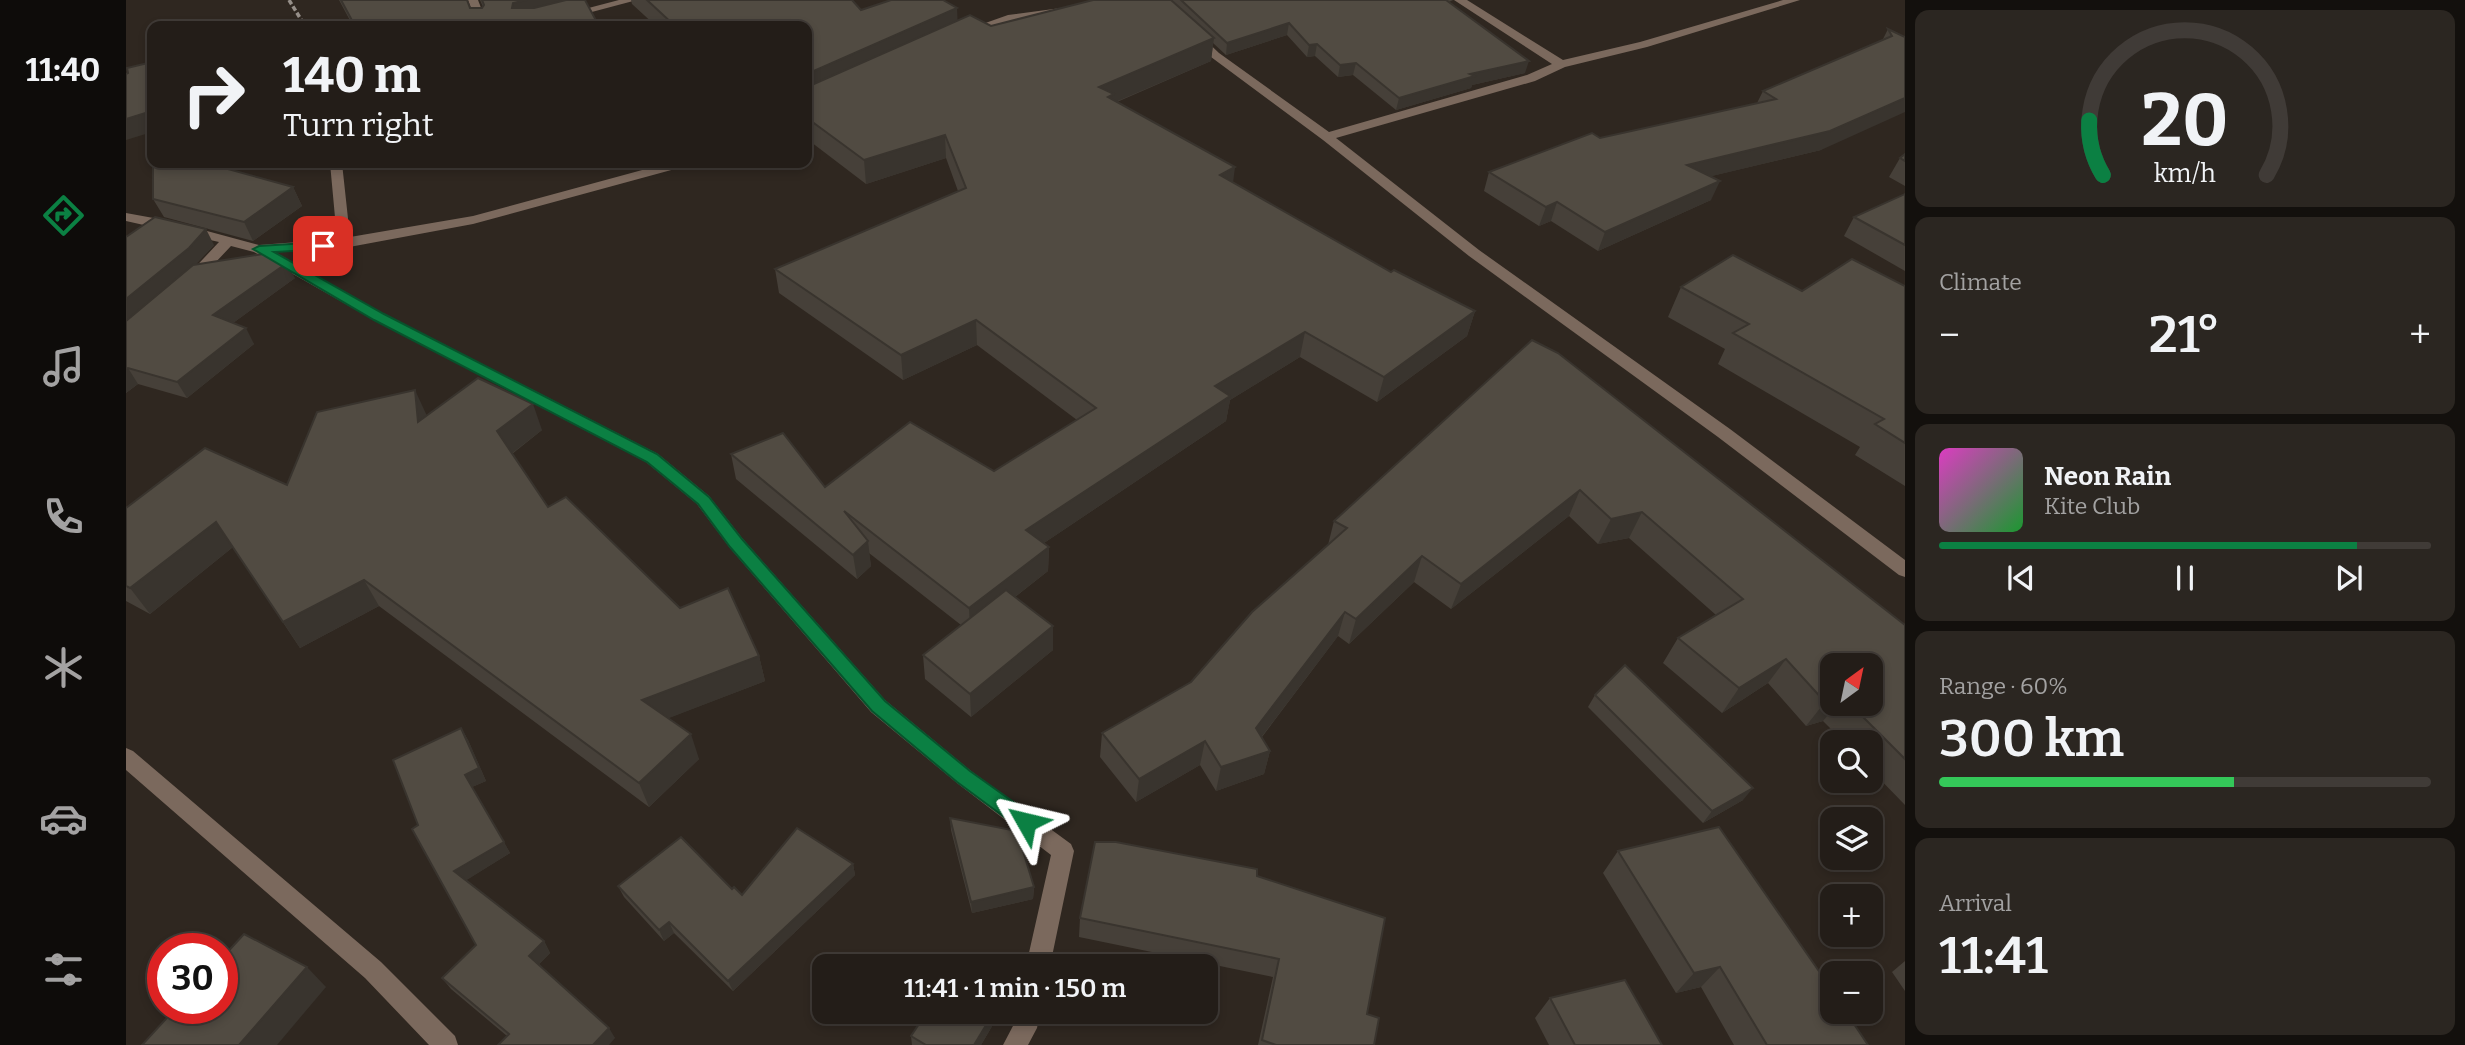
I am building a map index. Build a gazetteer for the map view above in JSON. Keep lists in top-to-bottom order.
{
  "north": "top right",
  "page": {
    "tabs": "11:40",
    "turn": ["140 m", "Turn right"],
    "tile": [
      "Climate",
      ["Range · 60%", "300 km"],
      ["Arrival", "11:41"]
    ],
    "heat": ["−", "21°", "+"],
    "song": ["Neon Rain", "Kite Club"],
    "map_buttons": ["+", "−"],
    "limit": "30",
    "trip": "11:41 · 1 min · 150 m",
    "gauge": ["20", "km/h"]
  }
}
